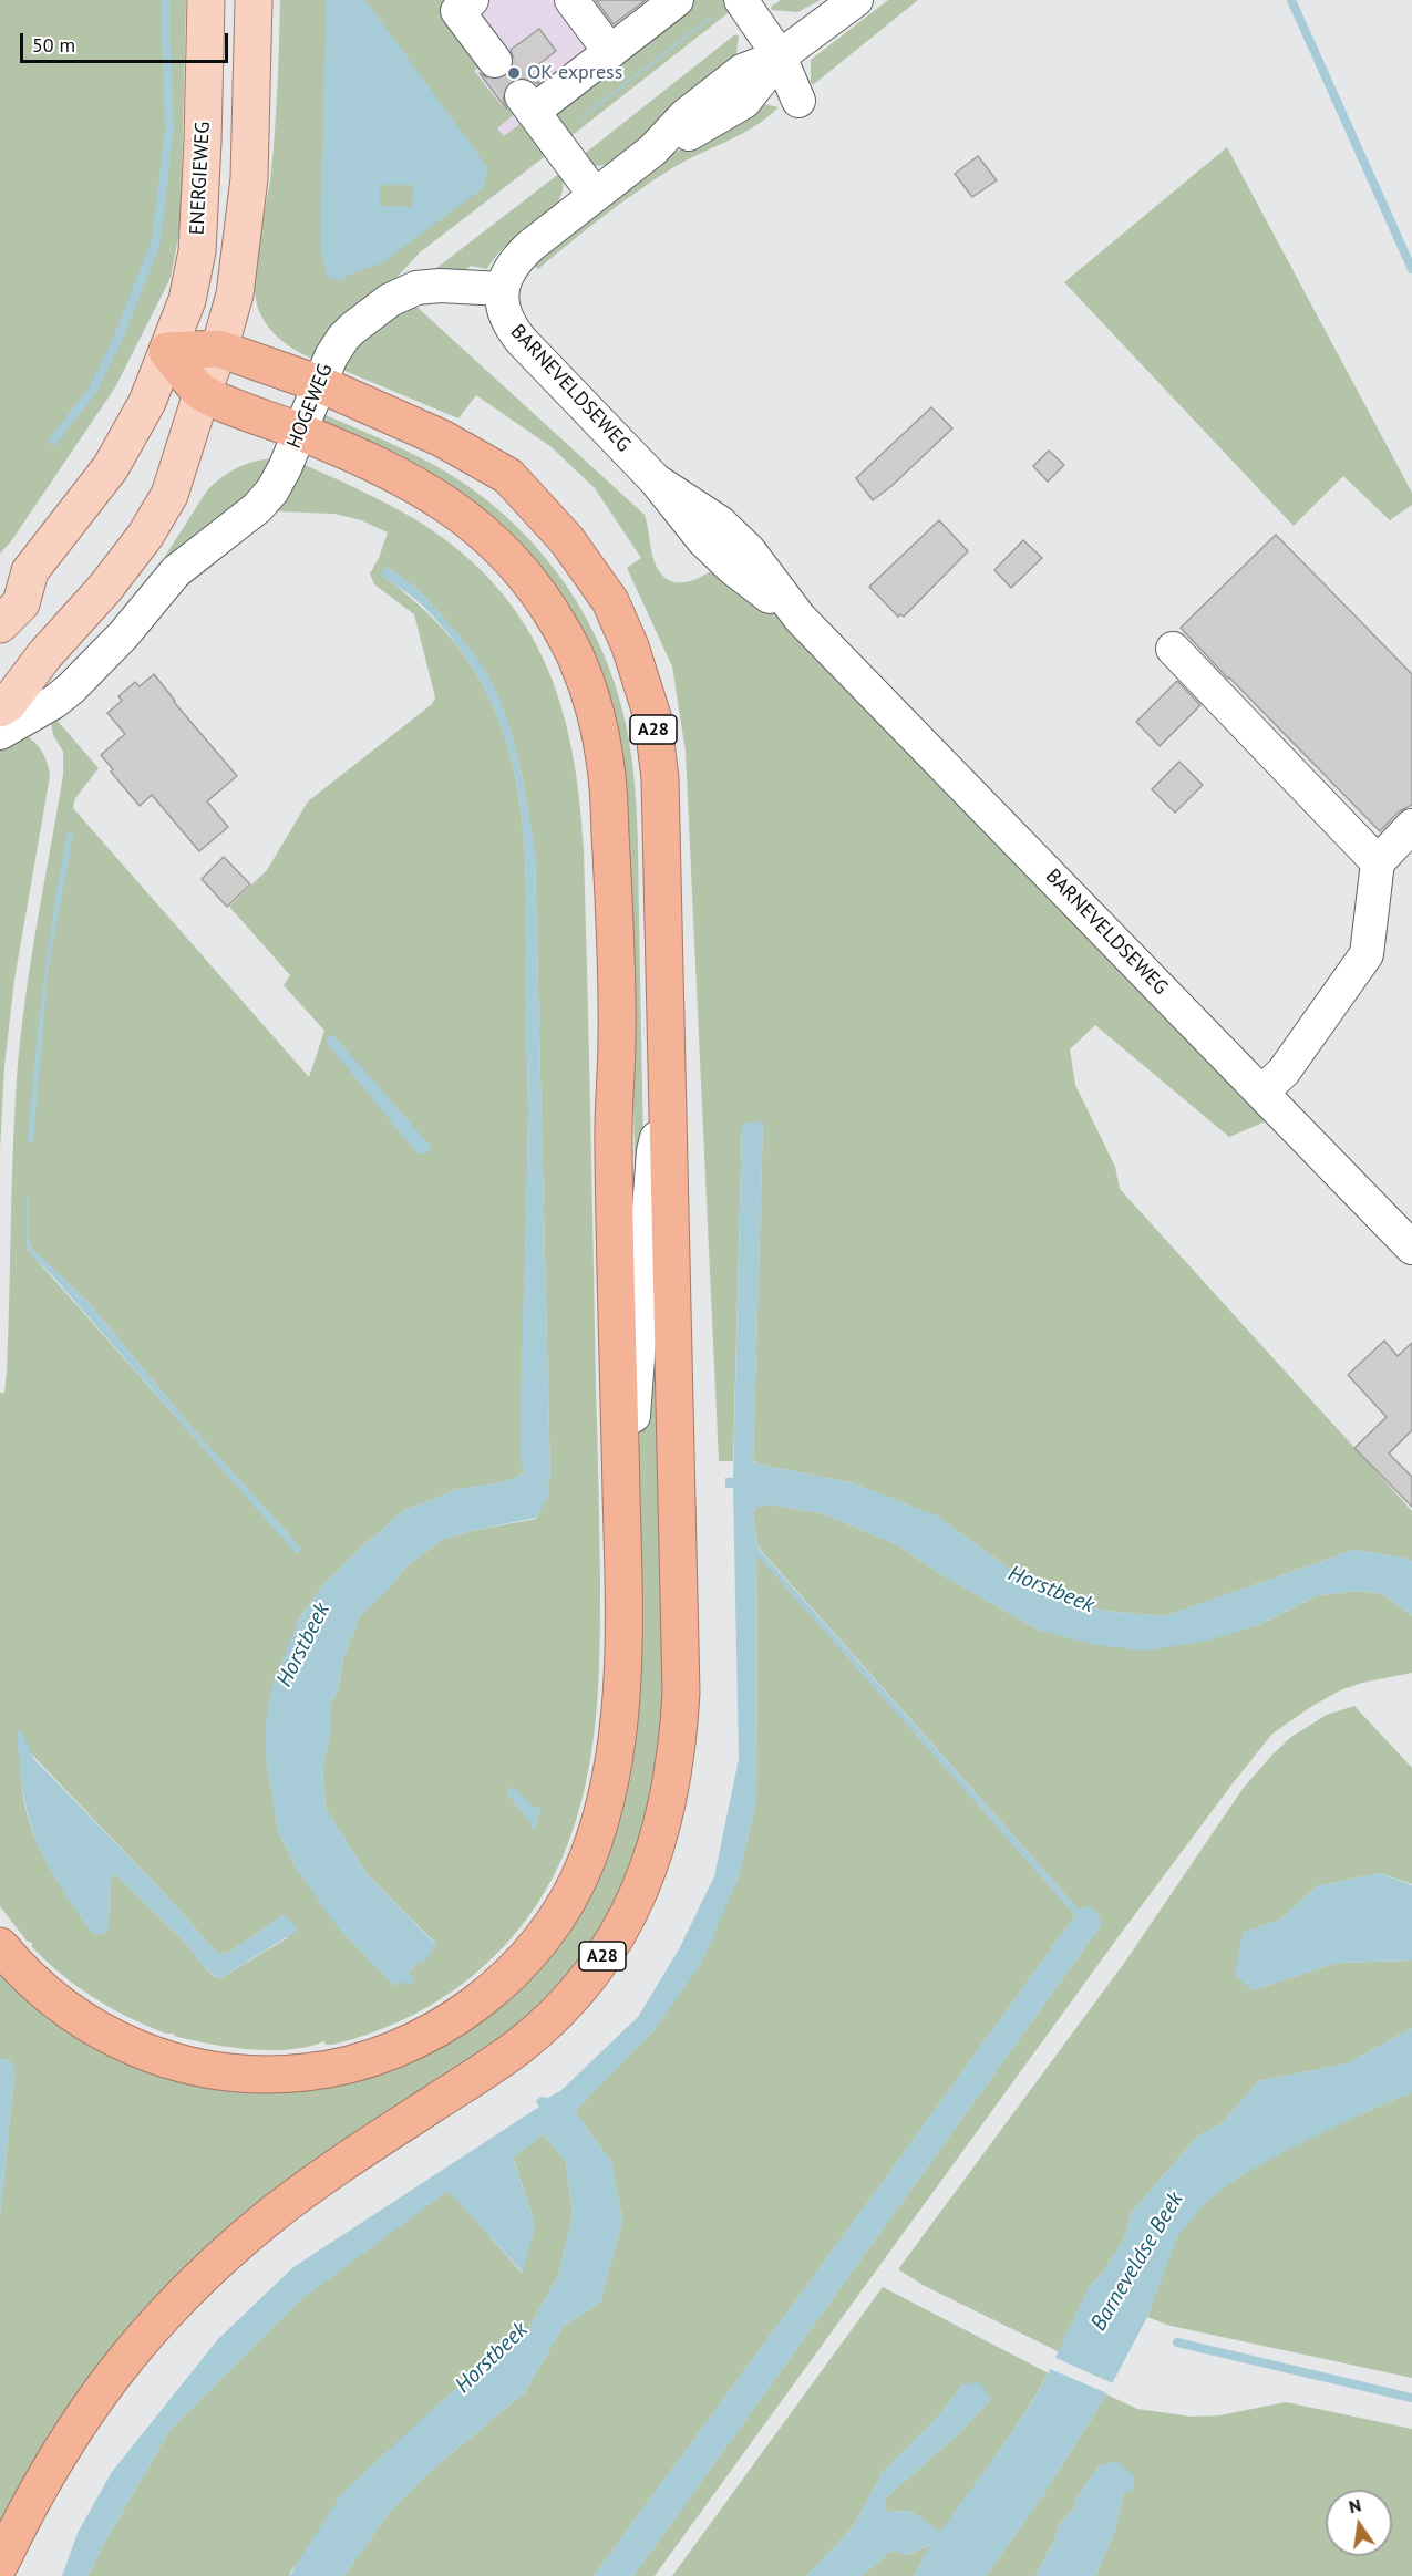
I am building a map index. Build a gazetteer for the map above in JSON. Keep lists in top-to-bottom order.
{
  "streets": {
    "highway": ["A28"],
    "main road": ["ENERGIEWEG"],
    "street": ["BARNEVELDSEWEG", "HOGEWEG"]
  },
  "crossings": [
    ["BARNEVELDSEWEG", "HOGEWEG"],
    ["HOGEWEG", "A28"]
  ],
  "water": ["Horstbeek", "Barneveldse Beek"],
  "places": ["OK express"],
  "scale_bar": "50 m",
  "north": "top"
}
